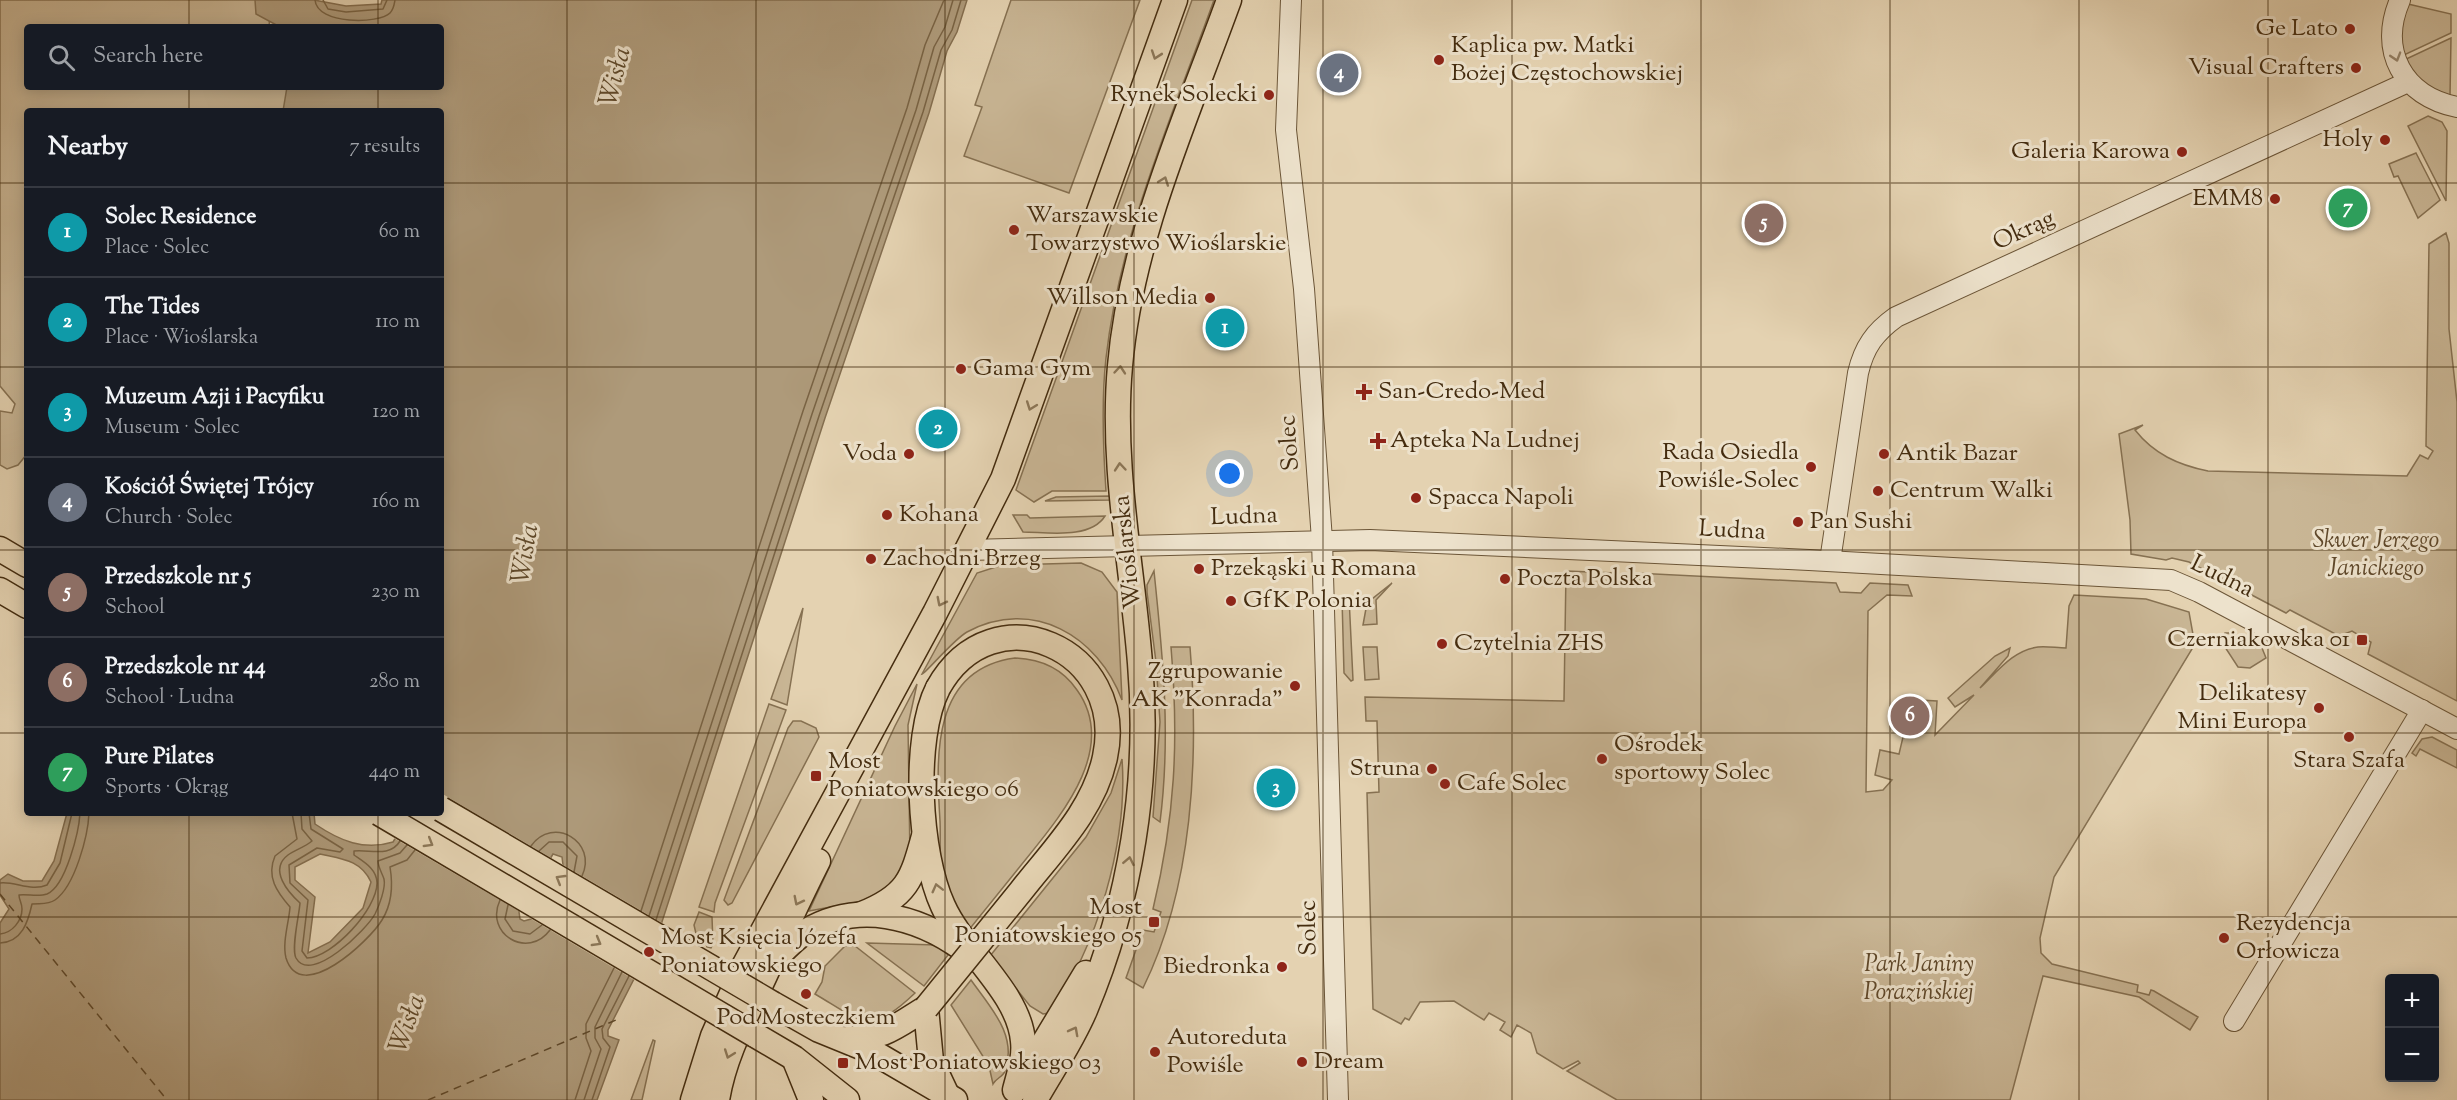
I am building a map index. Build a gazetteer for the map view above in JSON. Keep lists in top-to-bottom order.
{
  "streets": {
    "main road": ["Wioślarska"],
    "street": ["Okrąg", "Solec", "Ludna"]
  },
  "crossings": [
    ["Okrąg", "Ludna"],
    ["Solec", "Ludna"],
    ["Ludna", "Wioślarska"]
  ],
  "water": ["Wisła"],
  "parks": ["Skwer Jerzego Janickiego", "Park Janiny Porazińskiej"],
  "places": {
    "other": [
      "Ge Lato",
      "Kaplica pw. Matki Bożej Częstochowskiej",
      "Visual Crafters",
      "Rynek Solecki",
      "Holy",
      "Galeria Karowa",
      "EMM8",
      "Warszawskie Towarzystwo Wioślarskie",
      "Willson Media",
      "Gama Gym",
      "Voda",
      "Antik Bazar",
      "Rada Osiedla Powiśle-Solec",
      "Centrum Walki",
      "Spacca Napoli",
      "Kohana",
      "Pan Sushi",
      "Zachodni Brzeg",
      "Przekąski u Romana",
      "Poczta Polska",
      "GfK Polonia",
      "Czytelnia ZHS",
      "Zgrupowanie AK \"Konrada\"",
      "Delikatesy Mini Europa",
      "Stara Szafa",
      "Ośrodek sportowy Solec",
      "Struna",
      "Cafe Solec",
      "Rezydencja Orłowicza",
      "Most Księcia Józefa Poniatowskiego",
      "Biedronka",
      "Pod Mosteczkiem",
      "Autoreduta Powiśle",
      "Dream"
    ],
    "health": ["San-Credo-Med", "Apteka Na Ludnej"],
    "transit": [
      "Czerniakowska 01",
      "Most Poniatowskiego 06",
      "Most Poniatowskiego 05",
      "Most Poniatowskiego 03"
    ]
  },
  "page": {
    "search": "Search here",
    "pins": [
      "4",
      "7",
      "5",
      "1",
      "2",
      "6",
      "3"
    ],
    "heading": ["Nearby", "7 results"],
    "list": [
      {
        "mark": "1",
        "name": "Solec Residence",
        "note": "Place · Solec",
        "value": "60 m"
      },
      {
        "mark": "2",
        "name": "The Tides",
        "note": "Place · Wioślarska",
        "value": "110 m"
      },
      {
        "mark": "3",
        "name": "Muzeum Azji i Pacyfiku",
        "note": "Museum · Solec",
        "value": "120 m"
      },
      {
        "mark": "4",
        "name": "Kościół Świętej Trójcy",
        "note": "Church · Solec",
        "value": "160 m"
      },
      {
        "mark": "5",
        "name": "Przedszkole nr 5",
        "note": "School",
        "value": "230 m"
      },
      {
        "mark": "6",
        "name": "Przedszkole nr 44",
        "note": "School · Ludna",
        "value": "280 m"
      },
      {
        "mark": "7",
        "name": "Pure Pilates",
        "note": "Sports · Okrąg",
        "value": "440 m"
      }
    ],
    "map_buttons": ["+", "−"]
  }
}
